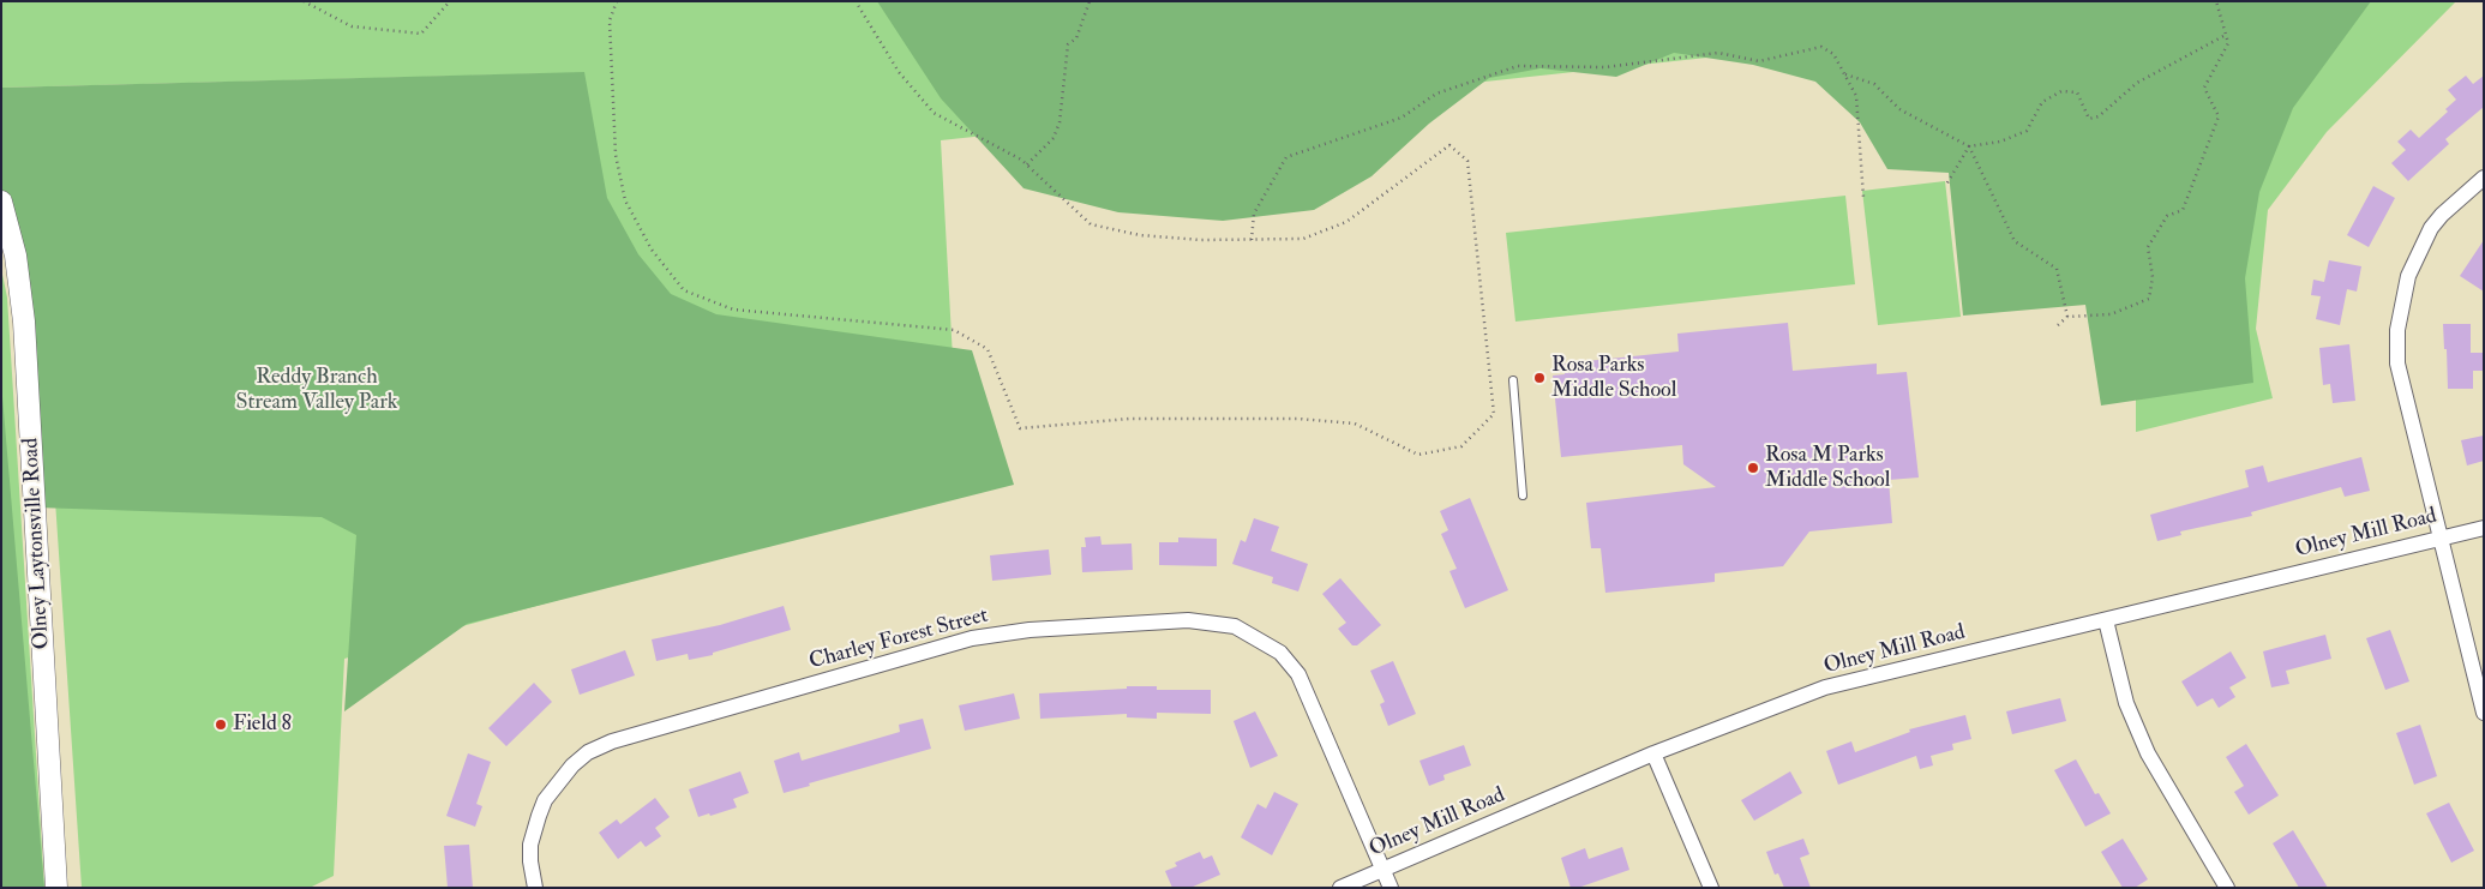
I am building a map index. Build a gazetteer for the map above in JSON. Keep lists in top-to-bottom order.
{
  "streets": {
    "main road": ["Olney Laytonsville Road"],
    "street": ["Olney Mill Road", "Charley Forest Street"]
  },
  "crossings": [
    ["Olney Mill Road", "Charley Forest Street"]
  ],
  "parks": ["Reddy Branch Stream Valley Park"],
  "places": ["Rosa Parks Middle School", "Rosa M Parks Middle School", "Field 8"]
}
